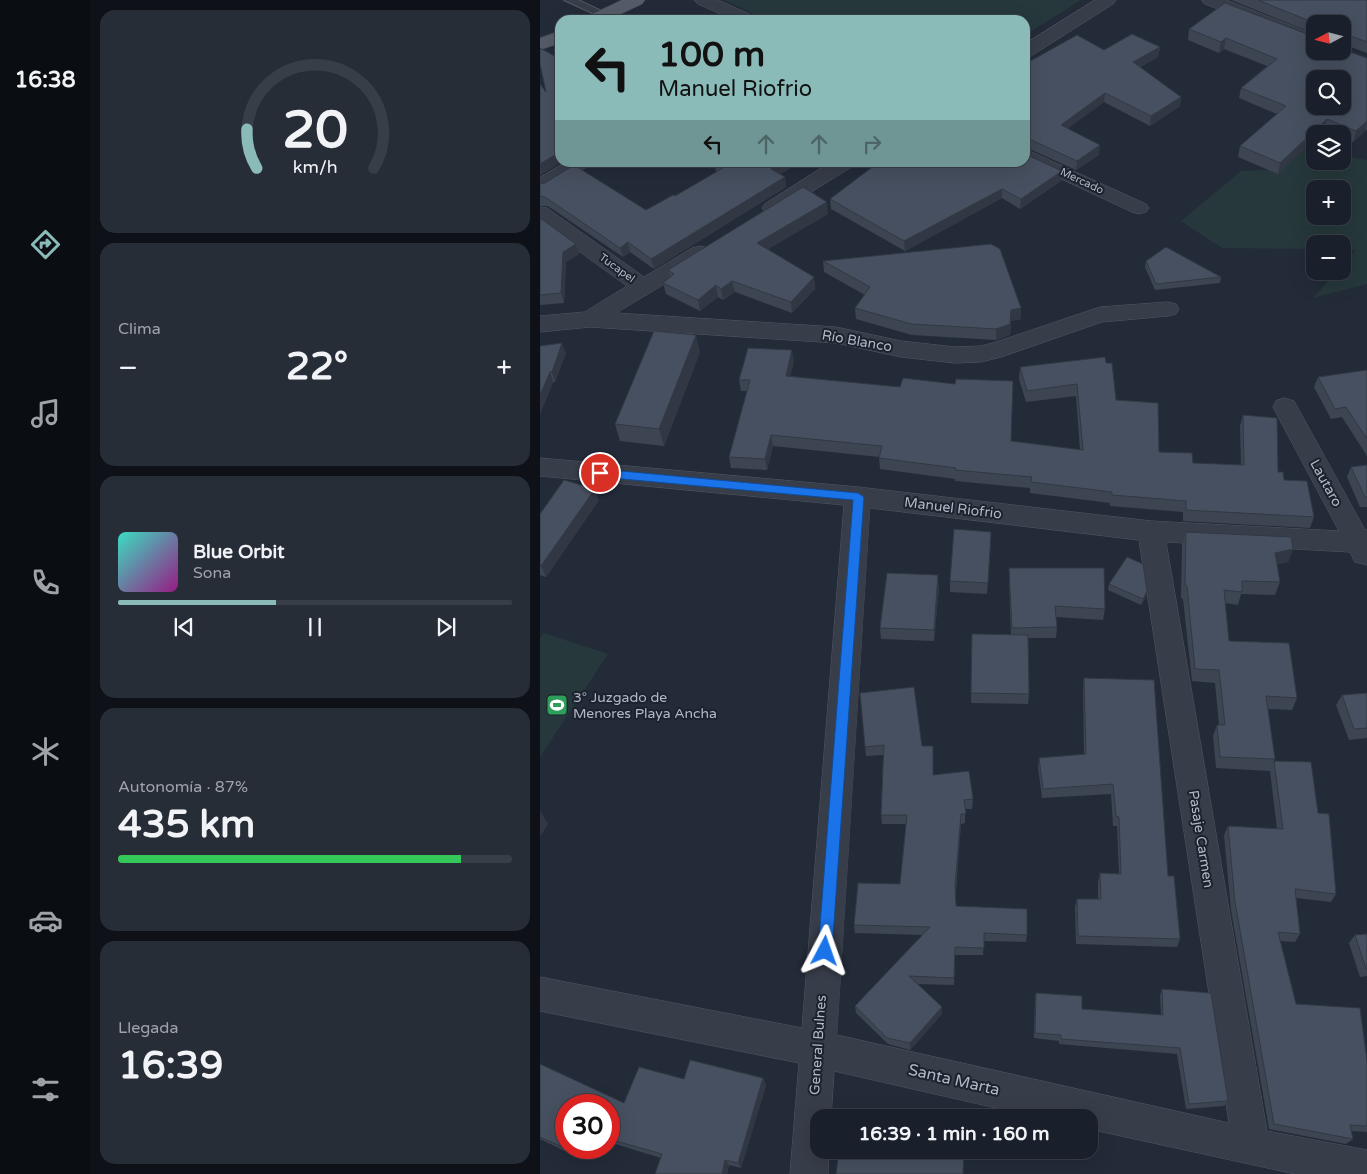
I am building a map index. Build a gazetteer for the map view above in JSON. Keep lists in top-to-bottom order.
{
  "streets": {
    "street": [
      "Mercado",
      "Tucapel",
      "Río Blanco",
      "Lautaro",
      "Manuel Riofrio",
      "Pasaje Carmen",
      "General Bulnes",
      "Santa Marta"
    ]
  },
  "crossings": [
    ["Tucapel", "Río Blanco"],
    ["Lautaro", "Manuel Riofrio"],
    ["Manuel Riofrio", "Pasaje Carmen"],
    ["Manuel Riofrio", "General Bulnes"],
    ["Pasaje Carmen", "Santa Marta"],
    ["General Bulnes", "Santa Marta"]
  ],
  "places": {
    "sports": ["3° Juzgado de Menores Playa Ancha"]
  },
  "north": "left",
  "page": {
    "tabs": "16:38",
    "map_buttons": ["+", "−"],
    "turn": ["100 m", "Manuel Riofrio"],
    "tile": [
      "Clima",
      ["Autonomía · 87%", "435 km"],
      ["Llegada", "16:39"]
    ],
    "heat": ["−", "22°", "+"],
    "song": ["Blue Orbit", "Sona"],
    "limit": "30",
    "trip": "16:39 · 1 min · 160 m",
    "gauge": ["20", "km/h"]
  }
}
